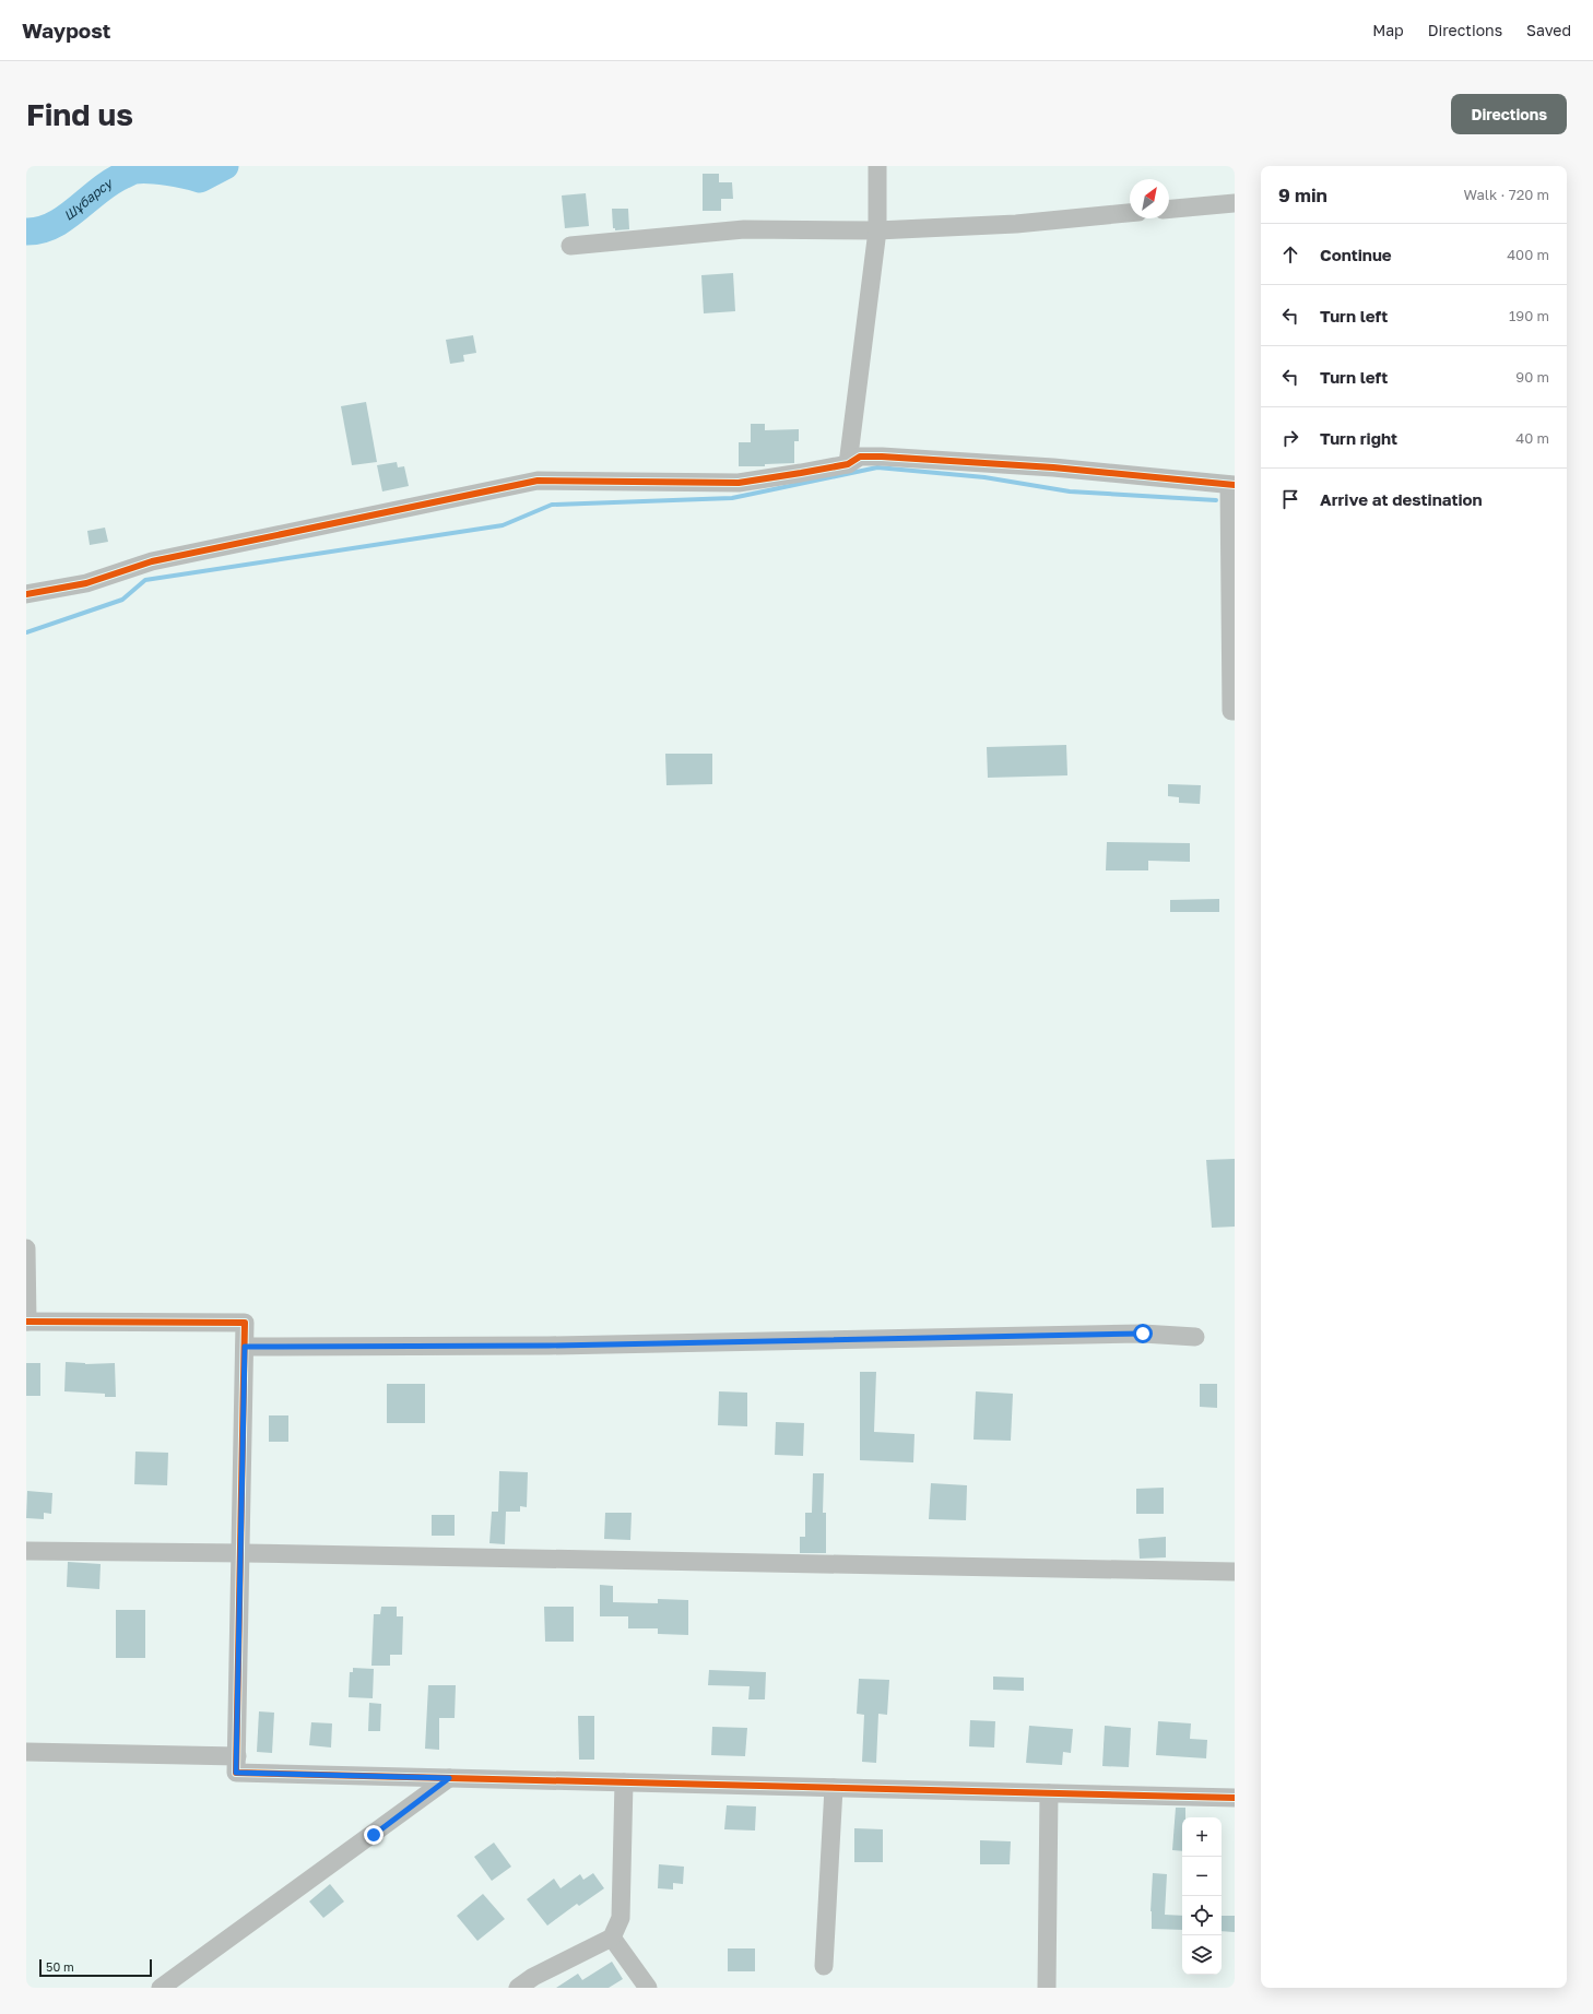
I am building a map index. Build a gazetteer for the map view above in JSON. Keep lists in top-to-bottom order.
{
  "water": ["Шұбарсу"],
  "scale_bar": "50 m",
  "north": "top right",
  "page": {
    "header": "Waypost",
    "nav": ["Map", "Directions", "Saved"],
    "buttons": "Directions",
    "title": "Find us",
    "heading": ["9 min", "Walk · 720 m"],
    "list": [
      ["Continue", "400 m"],
      ["Turn left", "190 m"],
      ["Turn left", "90 m"],
      ["Turn right", "40 m"],
      "Arrive at destination"
    ],
    "map_buttons": ["+", "−"],
    "scale": "50 m"
  }
}
